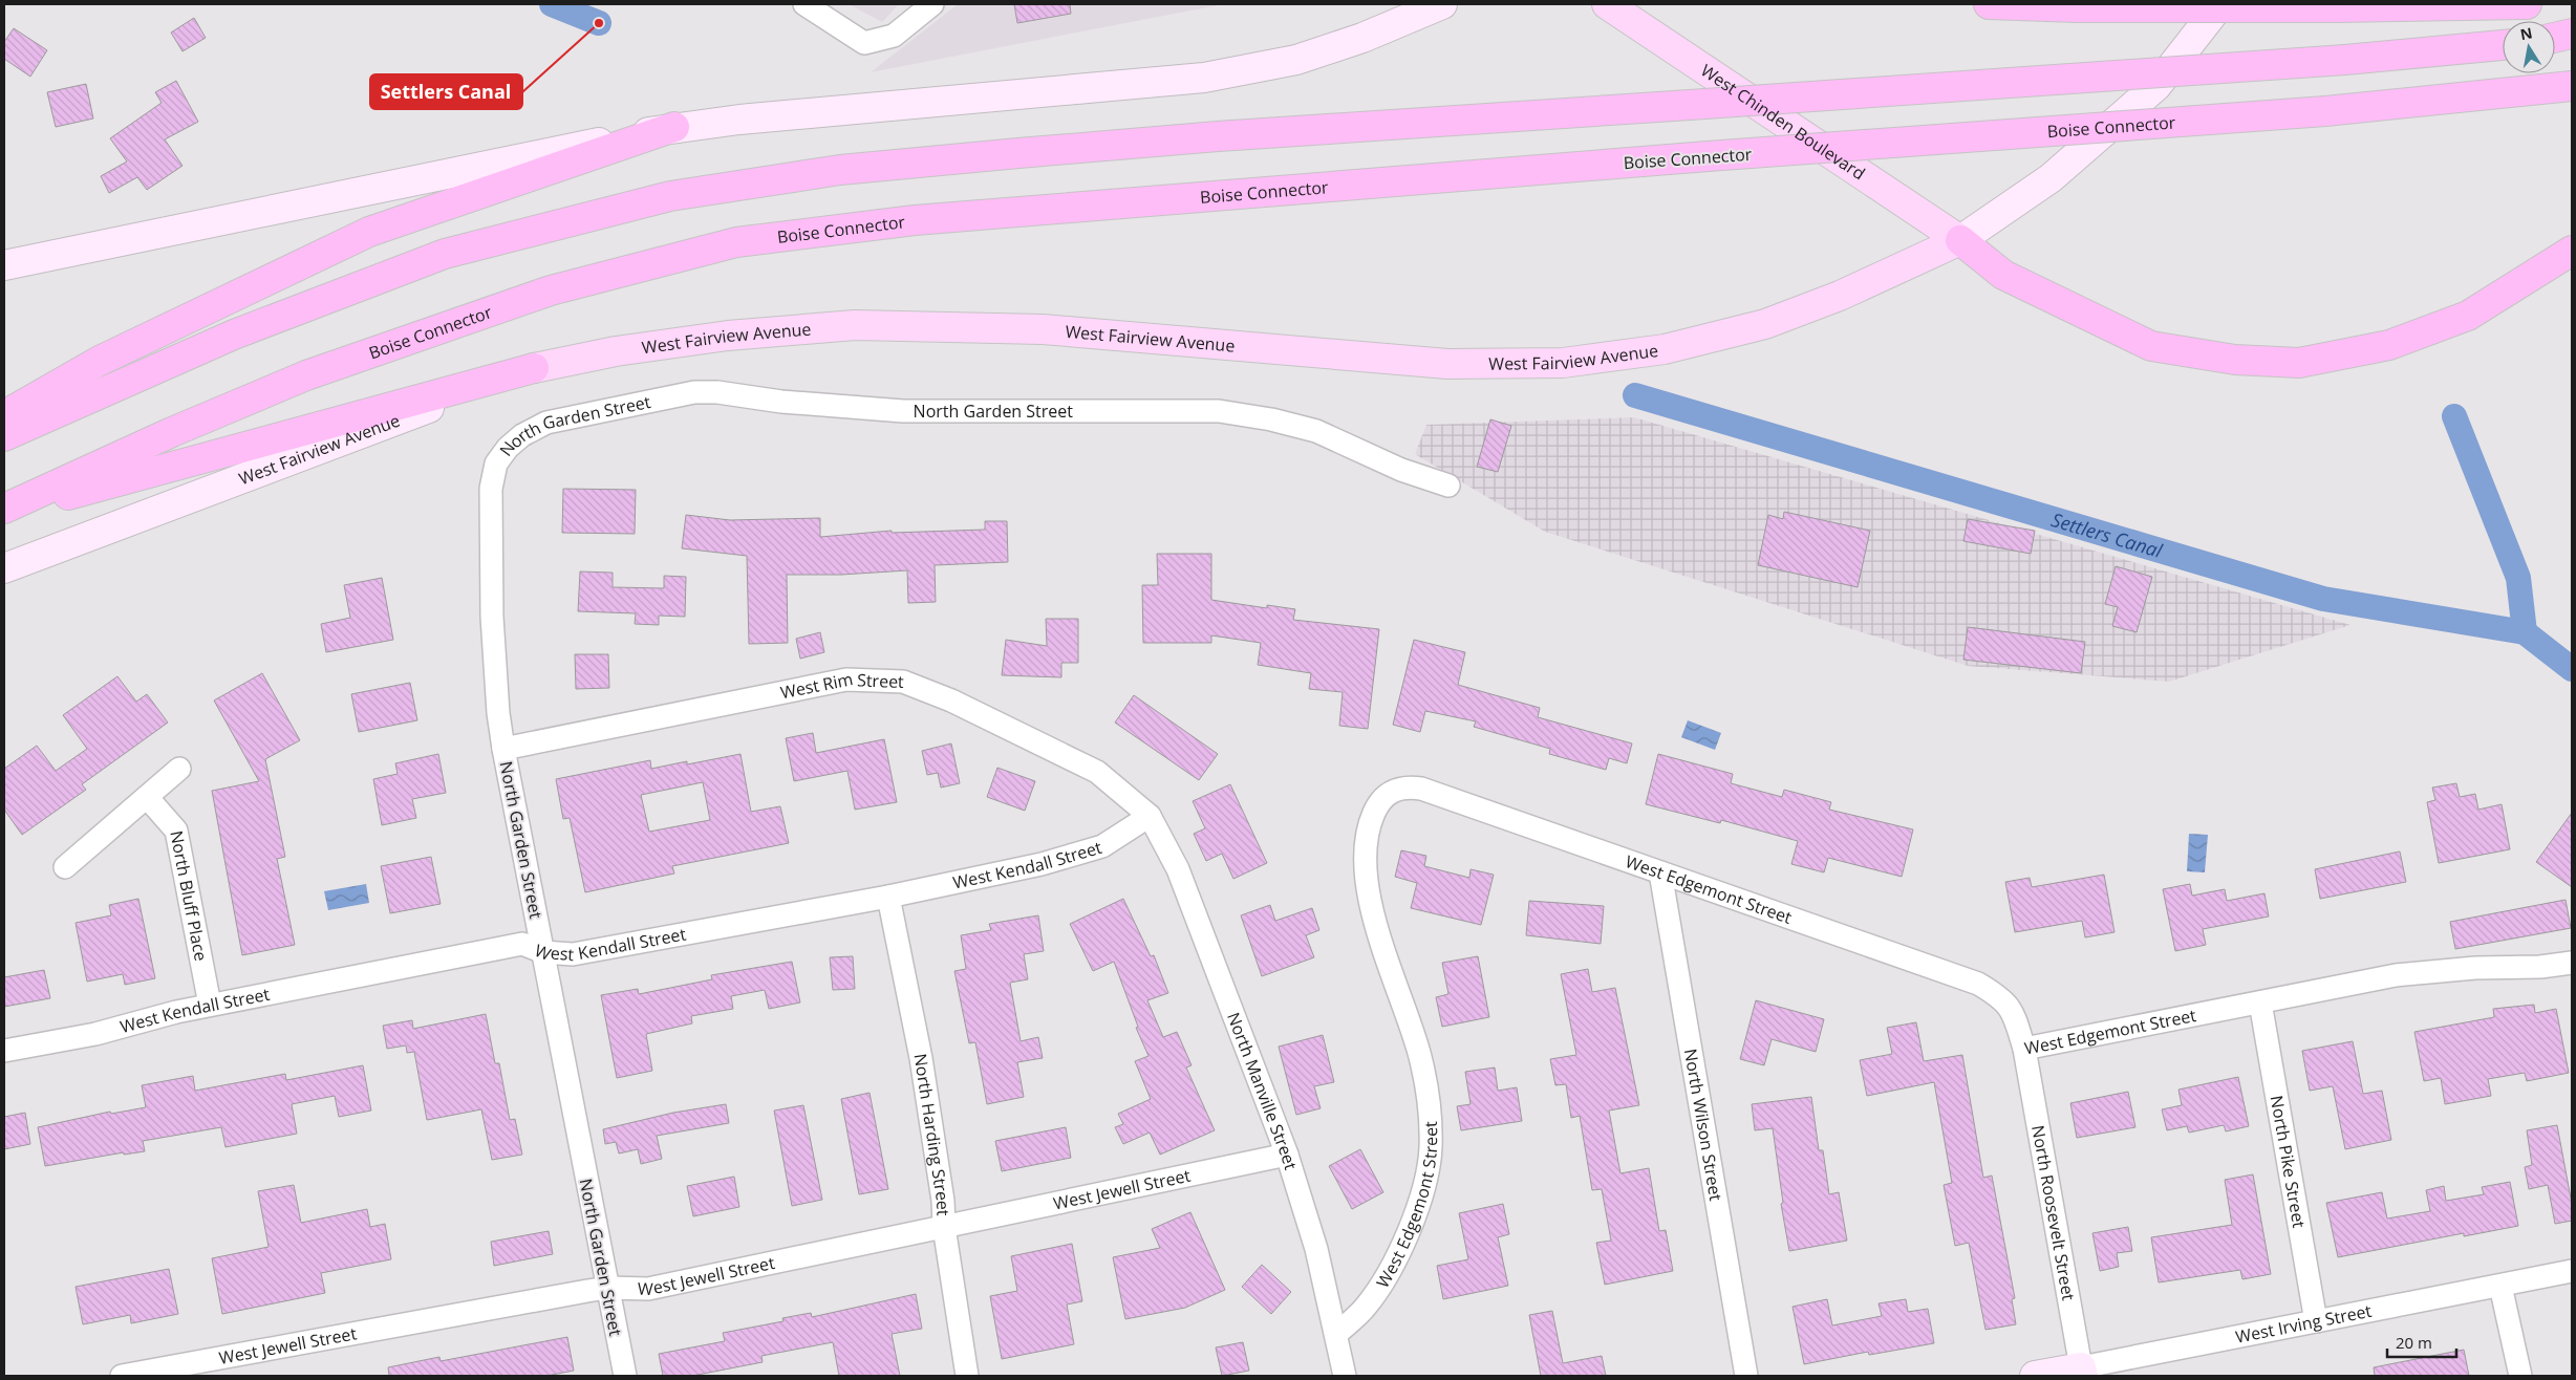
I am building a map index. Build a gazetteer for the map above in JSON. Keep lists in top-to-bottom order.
{
  "streets": {
    "highway": ["Boise Connector"],
    "main road": ["West Chinden Boulevard", "West Fairview Avenue", "West Irving Street"],
    "street": [
      "North Garden Street",
      "West Rim Street",
      "West Kendall Street",
      "West Edgemont Street",
      "North Bluff Place",
      "North Manville Street",
      "North Wilson Street",
      "North Harding Street",
      "North Pike Street",
      "West Jewell Street",
      "North Roosevelt Street"
    ]
  },
  "crossings": [
    ["West Chinden Boulevard", "West Fairview Avenue"],
    ["North Garden Street", "West Rim Street"],
    ["North Garden Street", "West Kendall Street"],
    ["North Garden Street", "West Jewell Street"],
    ["West Rim Street", "West Kendall Street"],
    ["West Rim Street", "North Manville Street"],
    ["West Kendall Street", "North Bluff Place"],
    ["West Kendall Street", "North Manville Street"],
    ["West Kendall Street", "North Harding Street"],
    ["West Edgemont Street", "North Manville Street"],
    ["West Edgemont Street", "North Wilson Street"],
    ["West Edgemont Street", "North Pike Street"],
    ["West Edgemont Street", "North Roosevelt Street"],
    ["North Manville Street", "West Jewell Street"],
    ["North Harding Street", "West Jewell Street"],
    ["North Pike Street", "West Irving Street"],
    ["North Roosevelt Street", "West Irving Street"]
  ],
  "water": ["Settlers Canal"],
  "places": ["Settlers Canal"],
  "scale_bar": "20 m",
  "north": "top"
}
